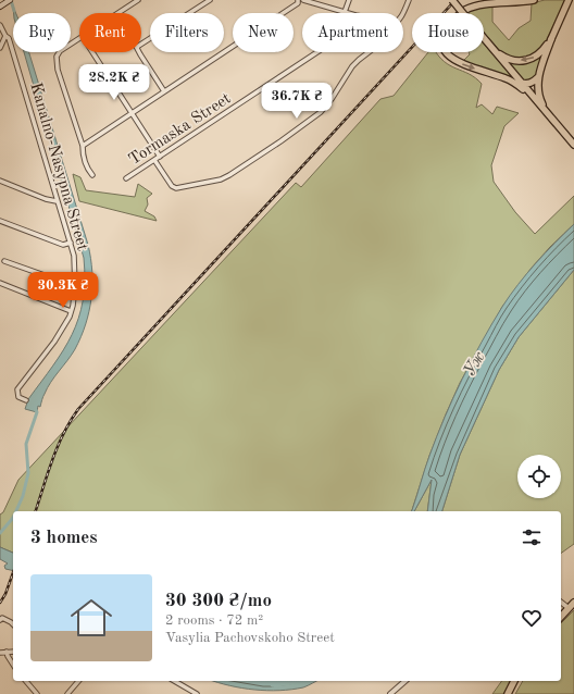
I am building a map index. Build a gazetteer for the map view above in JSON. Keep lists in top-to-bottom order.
{
  "streets": {
    "street": ["Tormaska Street", "Kanalno-Nasypna Street"]
  },
  "water": ["Уж"],
  "page": {
    "chip": [
      "Buy",
      "Rent",
      "Filters",
      "New",
      "Apartment",
      "House"
    ],
    "price": ["28.2K ₴", "36.7K ₴", "30.3K ₴"],
    "heading": "3 homes",
    "list": [
      {
        "name": "30 300 ₴/mo",
        "note": "2 rooms · 72 m² · Vasylia Pachovskoho Street"
      }
    ]
  }
}
